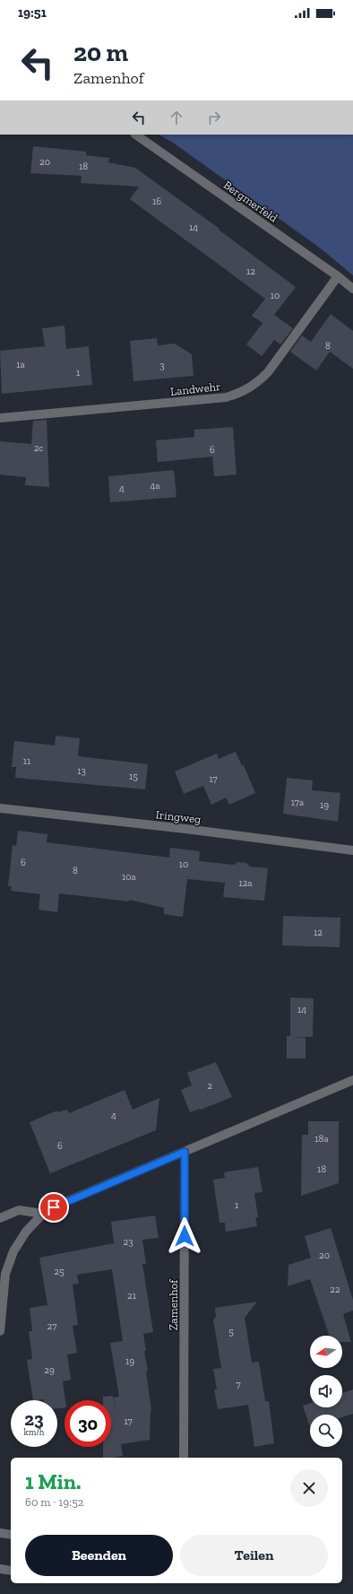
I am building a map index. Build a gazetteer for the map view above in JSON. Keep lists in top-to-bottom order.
{
  "streets": {
    "street": [
      "Bergmerfeld",
      "Landwehr",
      "Iringweg",
      "Zamenhof"
    ]
  },
  "crossings": [
    ["Bergmerfeld", "Landwehr"]
  ],
  "house_numbers": [
    "20",
    "18",
    "16",
    "14",
    "12",
    "10",
    "8",
    "1a",
    "3",
    "1",
    "2c",
    "6",
    "4a",
    "4",
    "11",
    "13",
    "15",
    "17",
    "17a",
    "19",
    "6",
    "10",
    "8",
    "10a",
    "12a",
    "12",
    "14",
    "2",
    "4",
    "18a",
    "6",
    "18",
    "1",
    "23",
    "20",
    "25",
    "22",
    "21",
    "27",
    "5",
    "19",
    "29",
    "7",
    "17"
  ],
  "north": "left",
  "page": {
    "status": "19:51",
    "turn": ["20 m", "Zamenhof"],
    "speed": "23 km/h",
    "limit": "30",
    "heading": ["1 Min.", "60 m · 19:52"],
    "buttons": ["Beenden", "Teilen"]
  }
}
